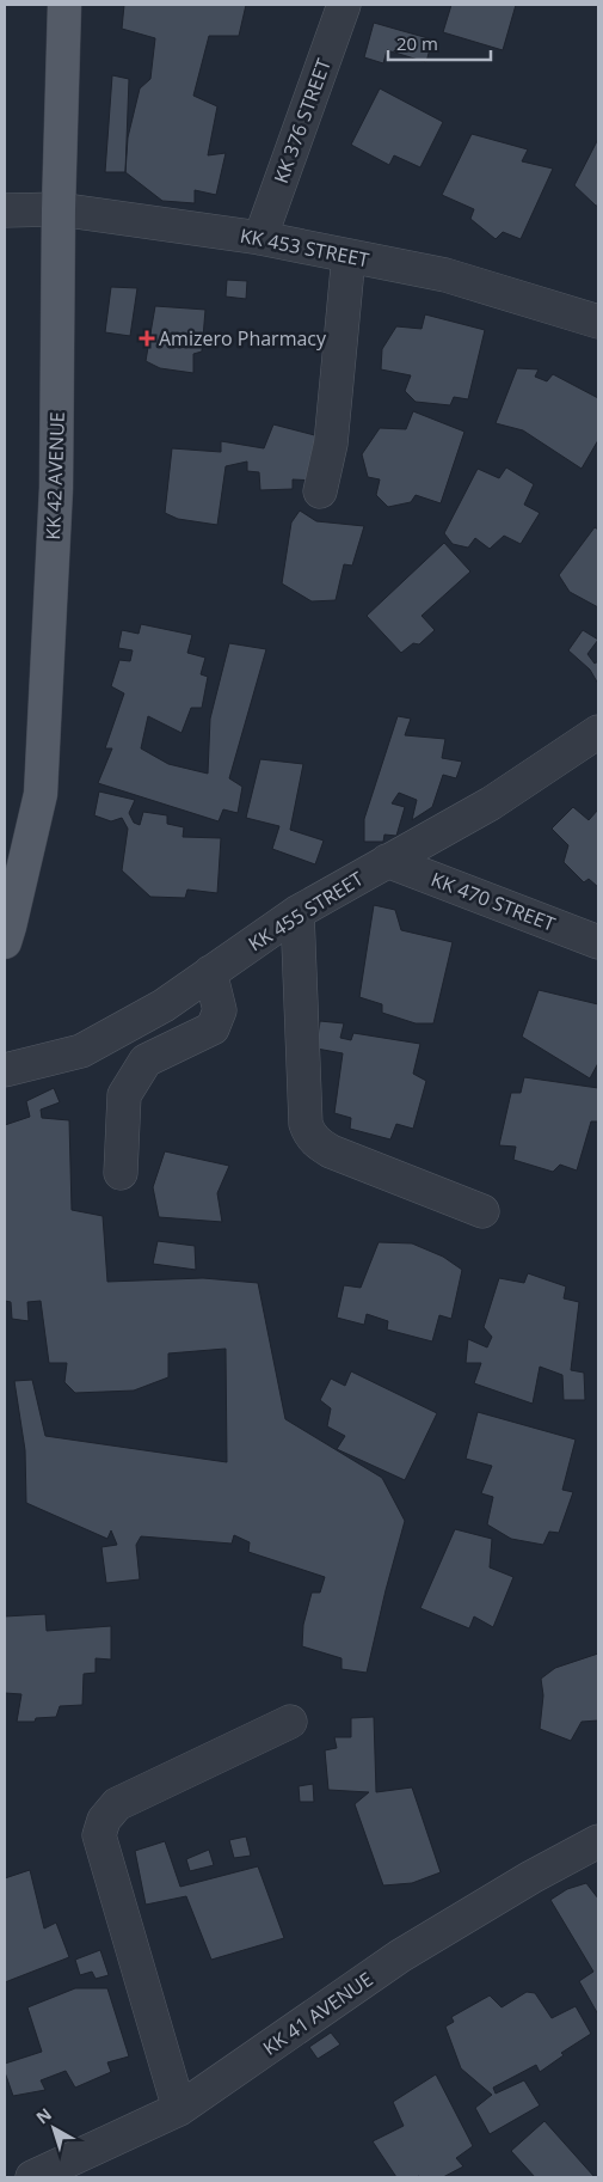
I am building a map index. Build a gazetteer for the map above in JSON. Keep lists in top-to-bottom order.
{
  "streets": {
    "main road": ["KK 42 AVENUE"],
    "street": [
      "KK 376 STREET",
      "KK 453 STREET",
      "KK 470 STREET",
      "KK 455 STREET",
      "KK 41 AVENUE"
    ]
  },
  "crossings": [
    ["KK 376 STREET", "KK 453 STREET"],
    ["KK 453 STREET", "KK 42 AVENUE"],
    ["KK 470 STREET", "KK 455 STREET"]
  ],
  "places": {
    "health": ["Amizero Pharmacy"]
  },
  "scale_bar": "20 m",
  "north": "top left"
}
